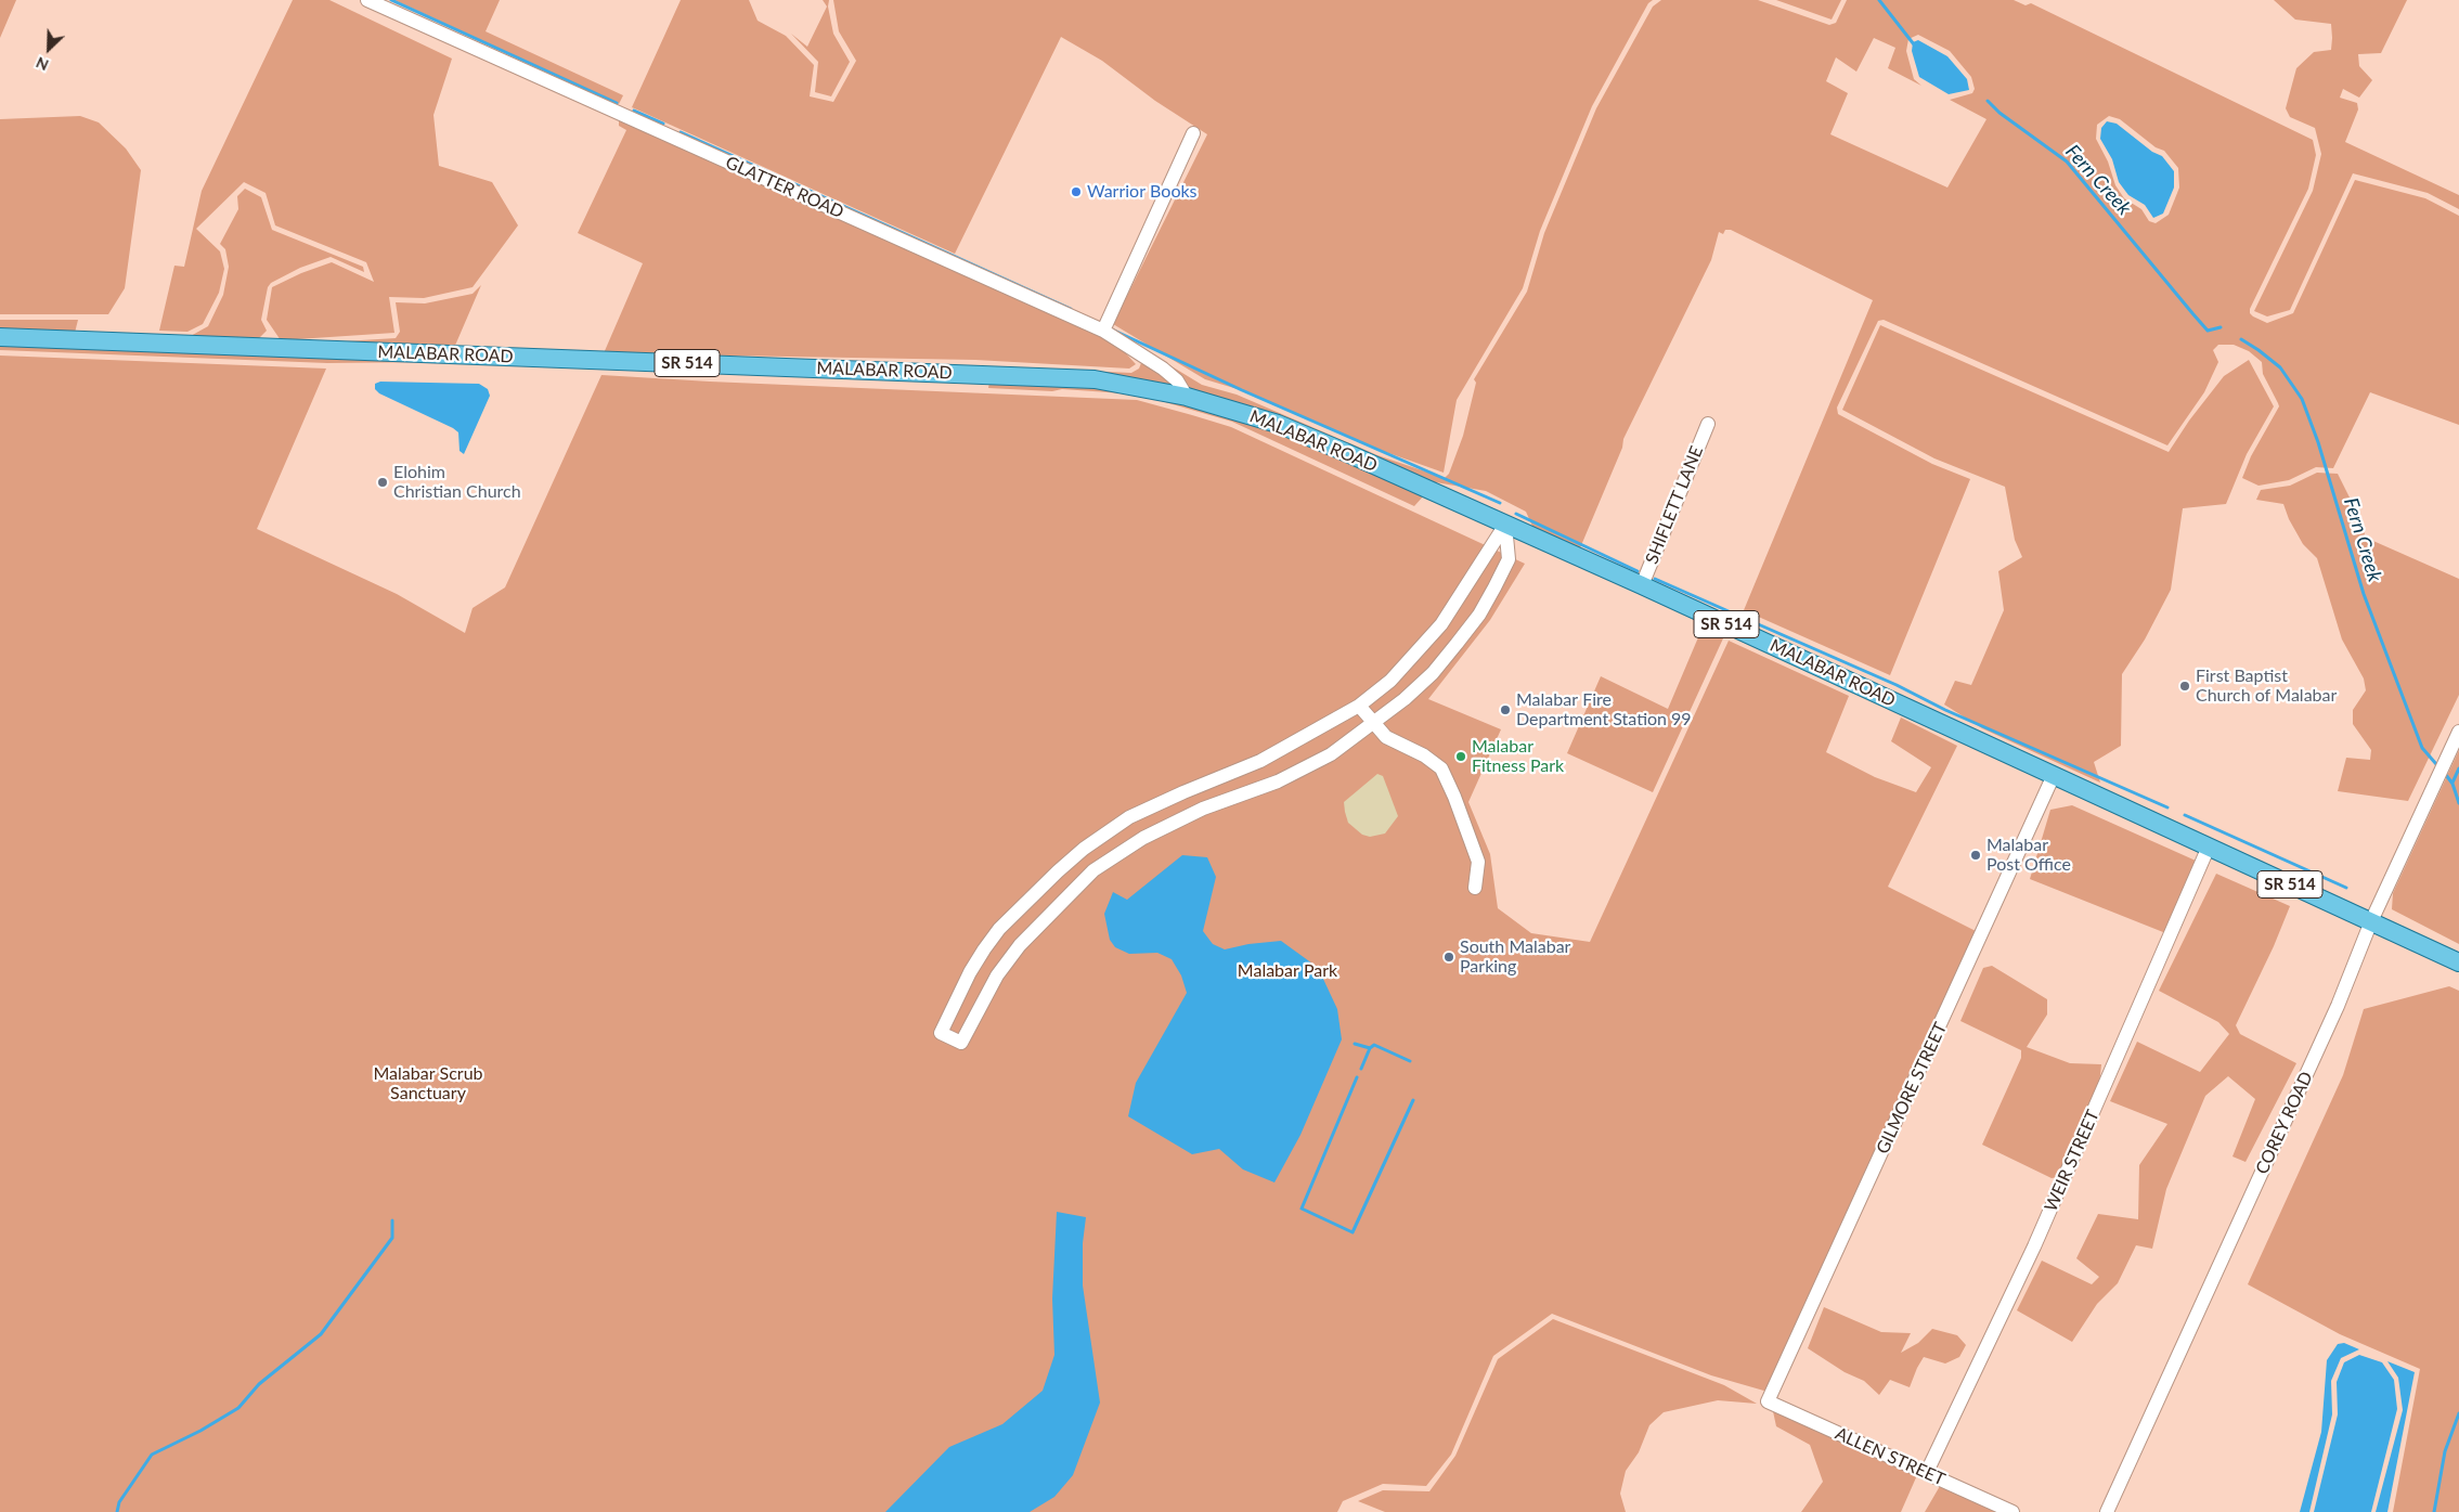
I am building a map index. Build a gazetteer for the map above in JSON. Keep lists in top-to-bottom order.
{
  "streets": {
    "main road": ["MALABAR ROAD", "SR 514"],
    "street": [
      "GLATTER ROAD",
      "SHIFLETT LANE",
      "GILMORE STREET",
      "COREY ROAD",
      "WEIR STREET",
      "ALLEN STREET"
    ]
  },
  "crossings": [
    ["GLATTER ROAD", "MALABAR ROAD"],
    ["MALABAR ROAD", "SHIFLETT LANE"],
    ["MALABAR ROAD", "GILMORE STREET"],
    ["MALABAR ROAD", "COREY ROAD"],
    ["MALABAR ROAD", "WEIR STREET"],
    ["GILMORE STREET", "ALLEN STREET"],
    ["WEIR STREET", "ALLEN STREET"]
  ],
  "water": ["Fern Creek"],
  "parks": ["Malabar Park", "Malabar Scrub Sanctuary"],
  "places": [
    "Warrior Books",
    "Elohim Christian Church",
    "First Baptist Church of Malabar",
    "Malabar Fire Department Station 99",
    "Malabar Fitness Park",
    "Malabar Post Office",
    "South Malabar Parking"
  ],
  "north": "bottom left"
}
